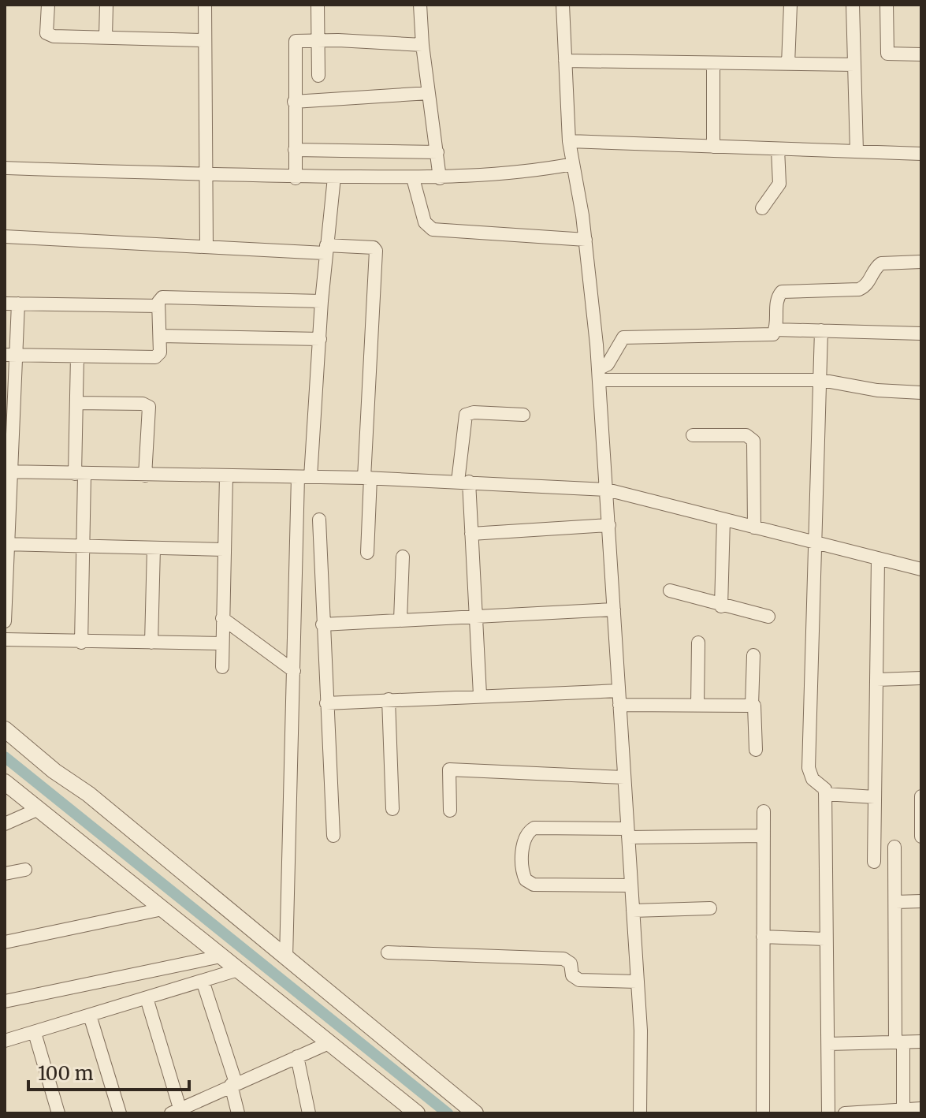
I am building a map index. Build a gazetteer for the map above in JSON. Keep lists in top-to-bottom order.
{
  "scale_bar": "100 m"
}
